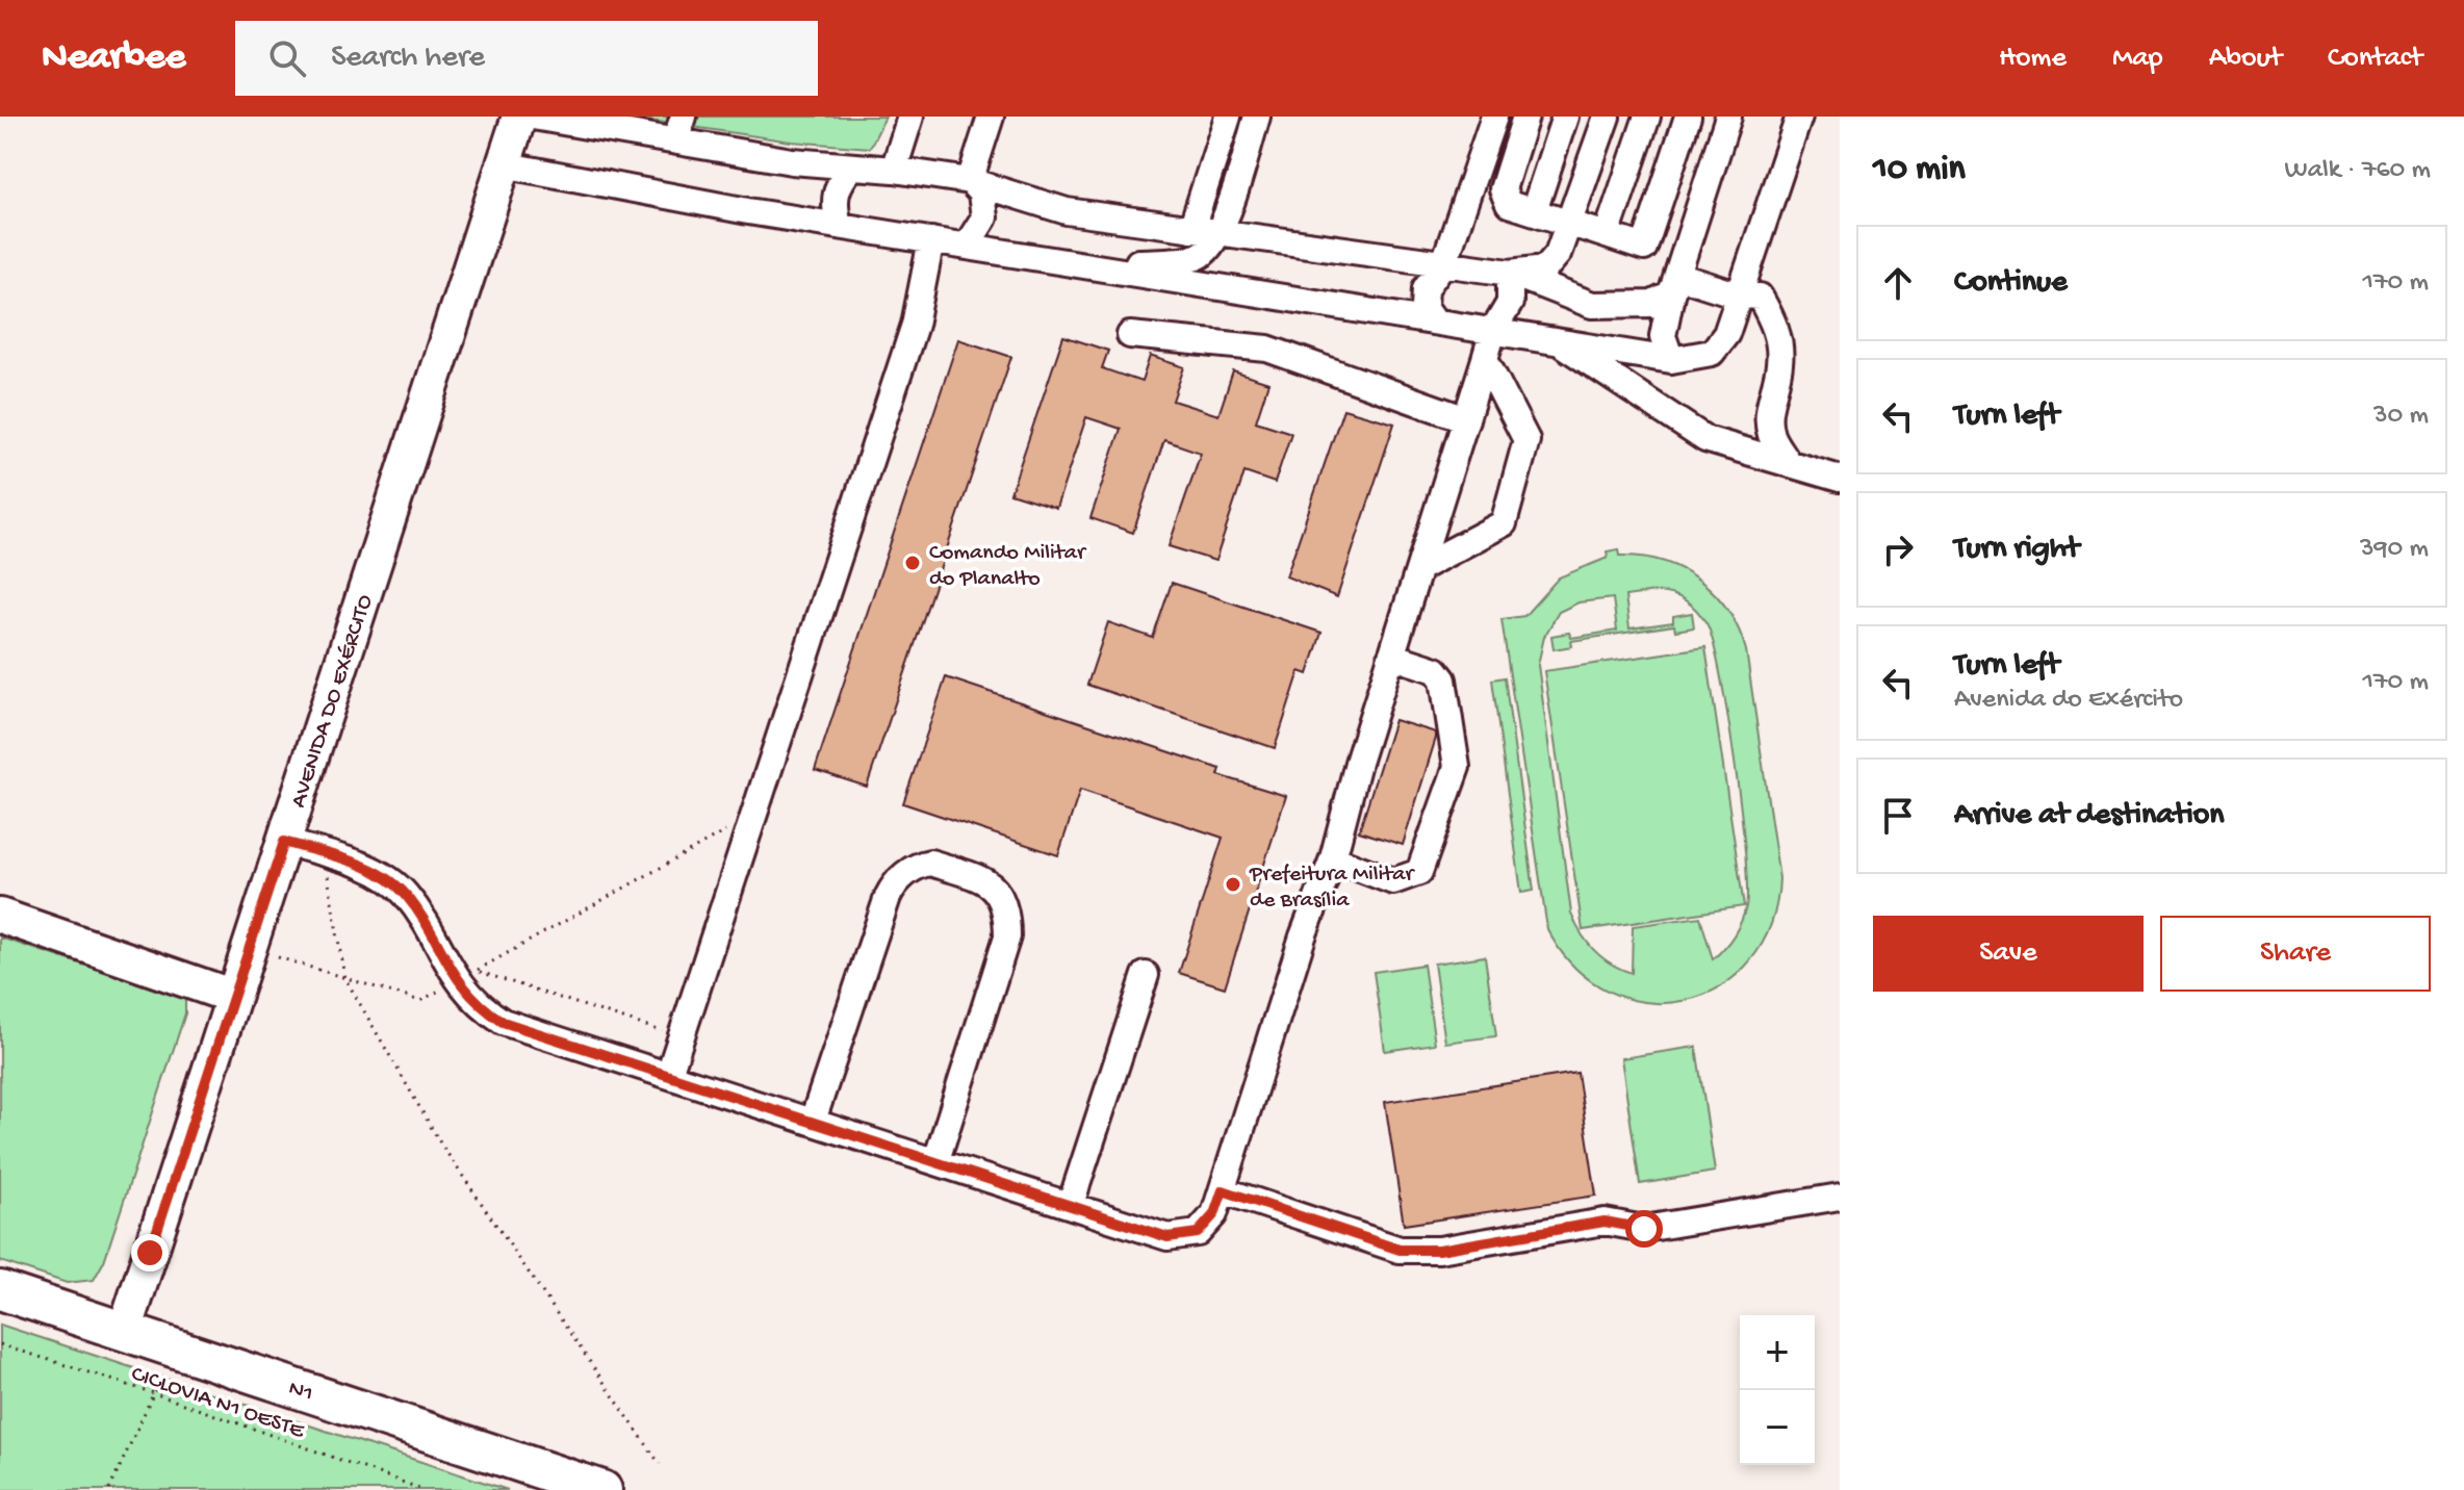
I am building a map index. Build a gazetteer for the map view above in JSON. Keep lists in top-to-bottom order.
{
  "streets": {
    "highway": ["N1"],
    "main road": ["AVENIDA DO EXÉRCITO"],
    "path": ["CICLOVIA N1 OESTE"]
  },
  "crossings": [
    ["AVENIDA DO EXÉRCITO", "N1"]
  ],
  "places": ["Comando Militar do Planalto", "Prefeitura Militar de Brasília"],
  "page": {
    "header": "Nearbee",
    "search": "Search here",
    "nav": [
      "Home",
      "Map",
      "About",
      "Contact"
    ],
    "heading": ["10 min", "Walk · 760 m"],
    "list": [
      ["Continue", "170 m"],
      ["Turn left", "30 m"],
      ["Turn right", "390 m"],
      ["Turn left", "Avenida do Exército", "170 m"],
      "Arrive at destination"
    ],
    "buttons": ["Save", "Share"],
    "map_buttons": ["+", "−"]
  }
}
